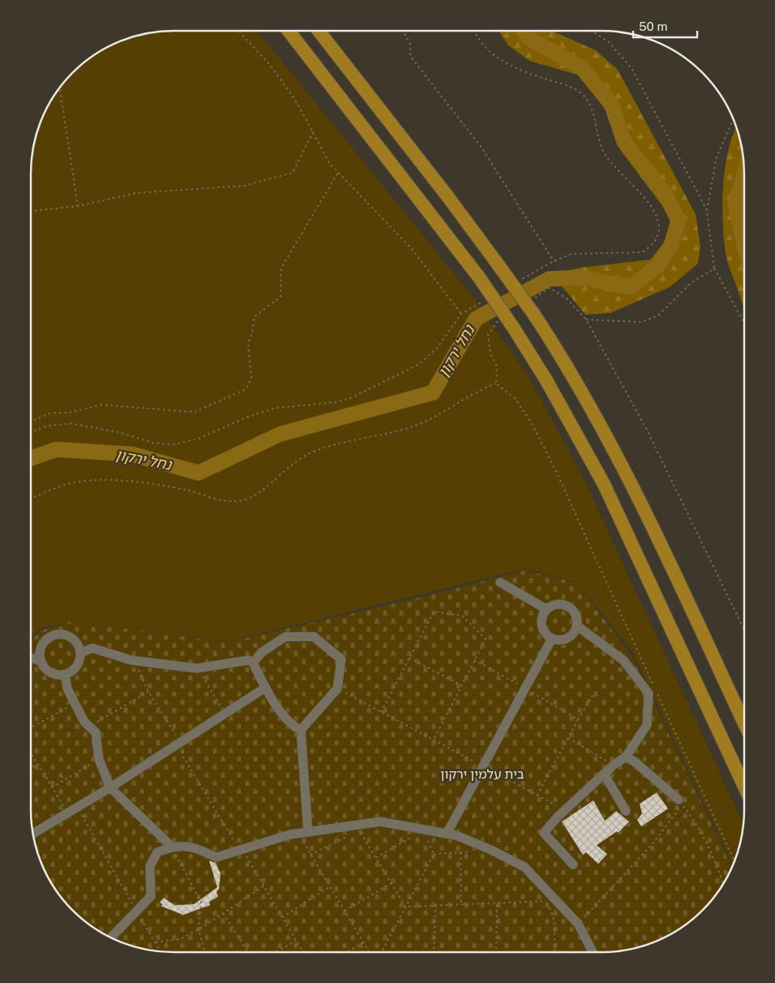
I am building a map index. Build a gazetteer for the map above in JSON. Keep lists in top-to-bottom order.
{
  "water": ["נחל ירקון"],
  "parks": ["בית עלמין ירקון"],
  "scale_bar": "50 m"
}
